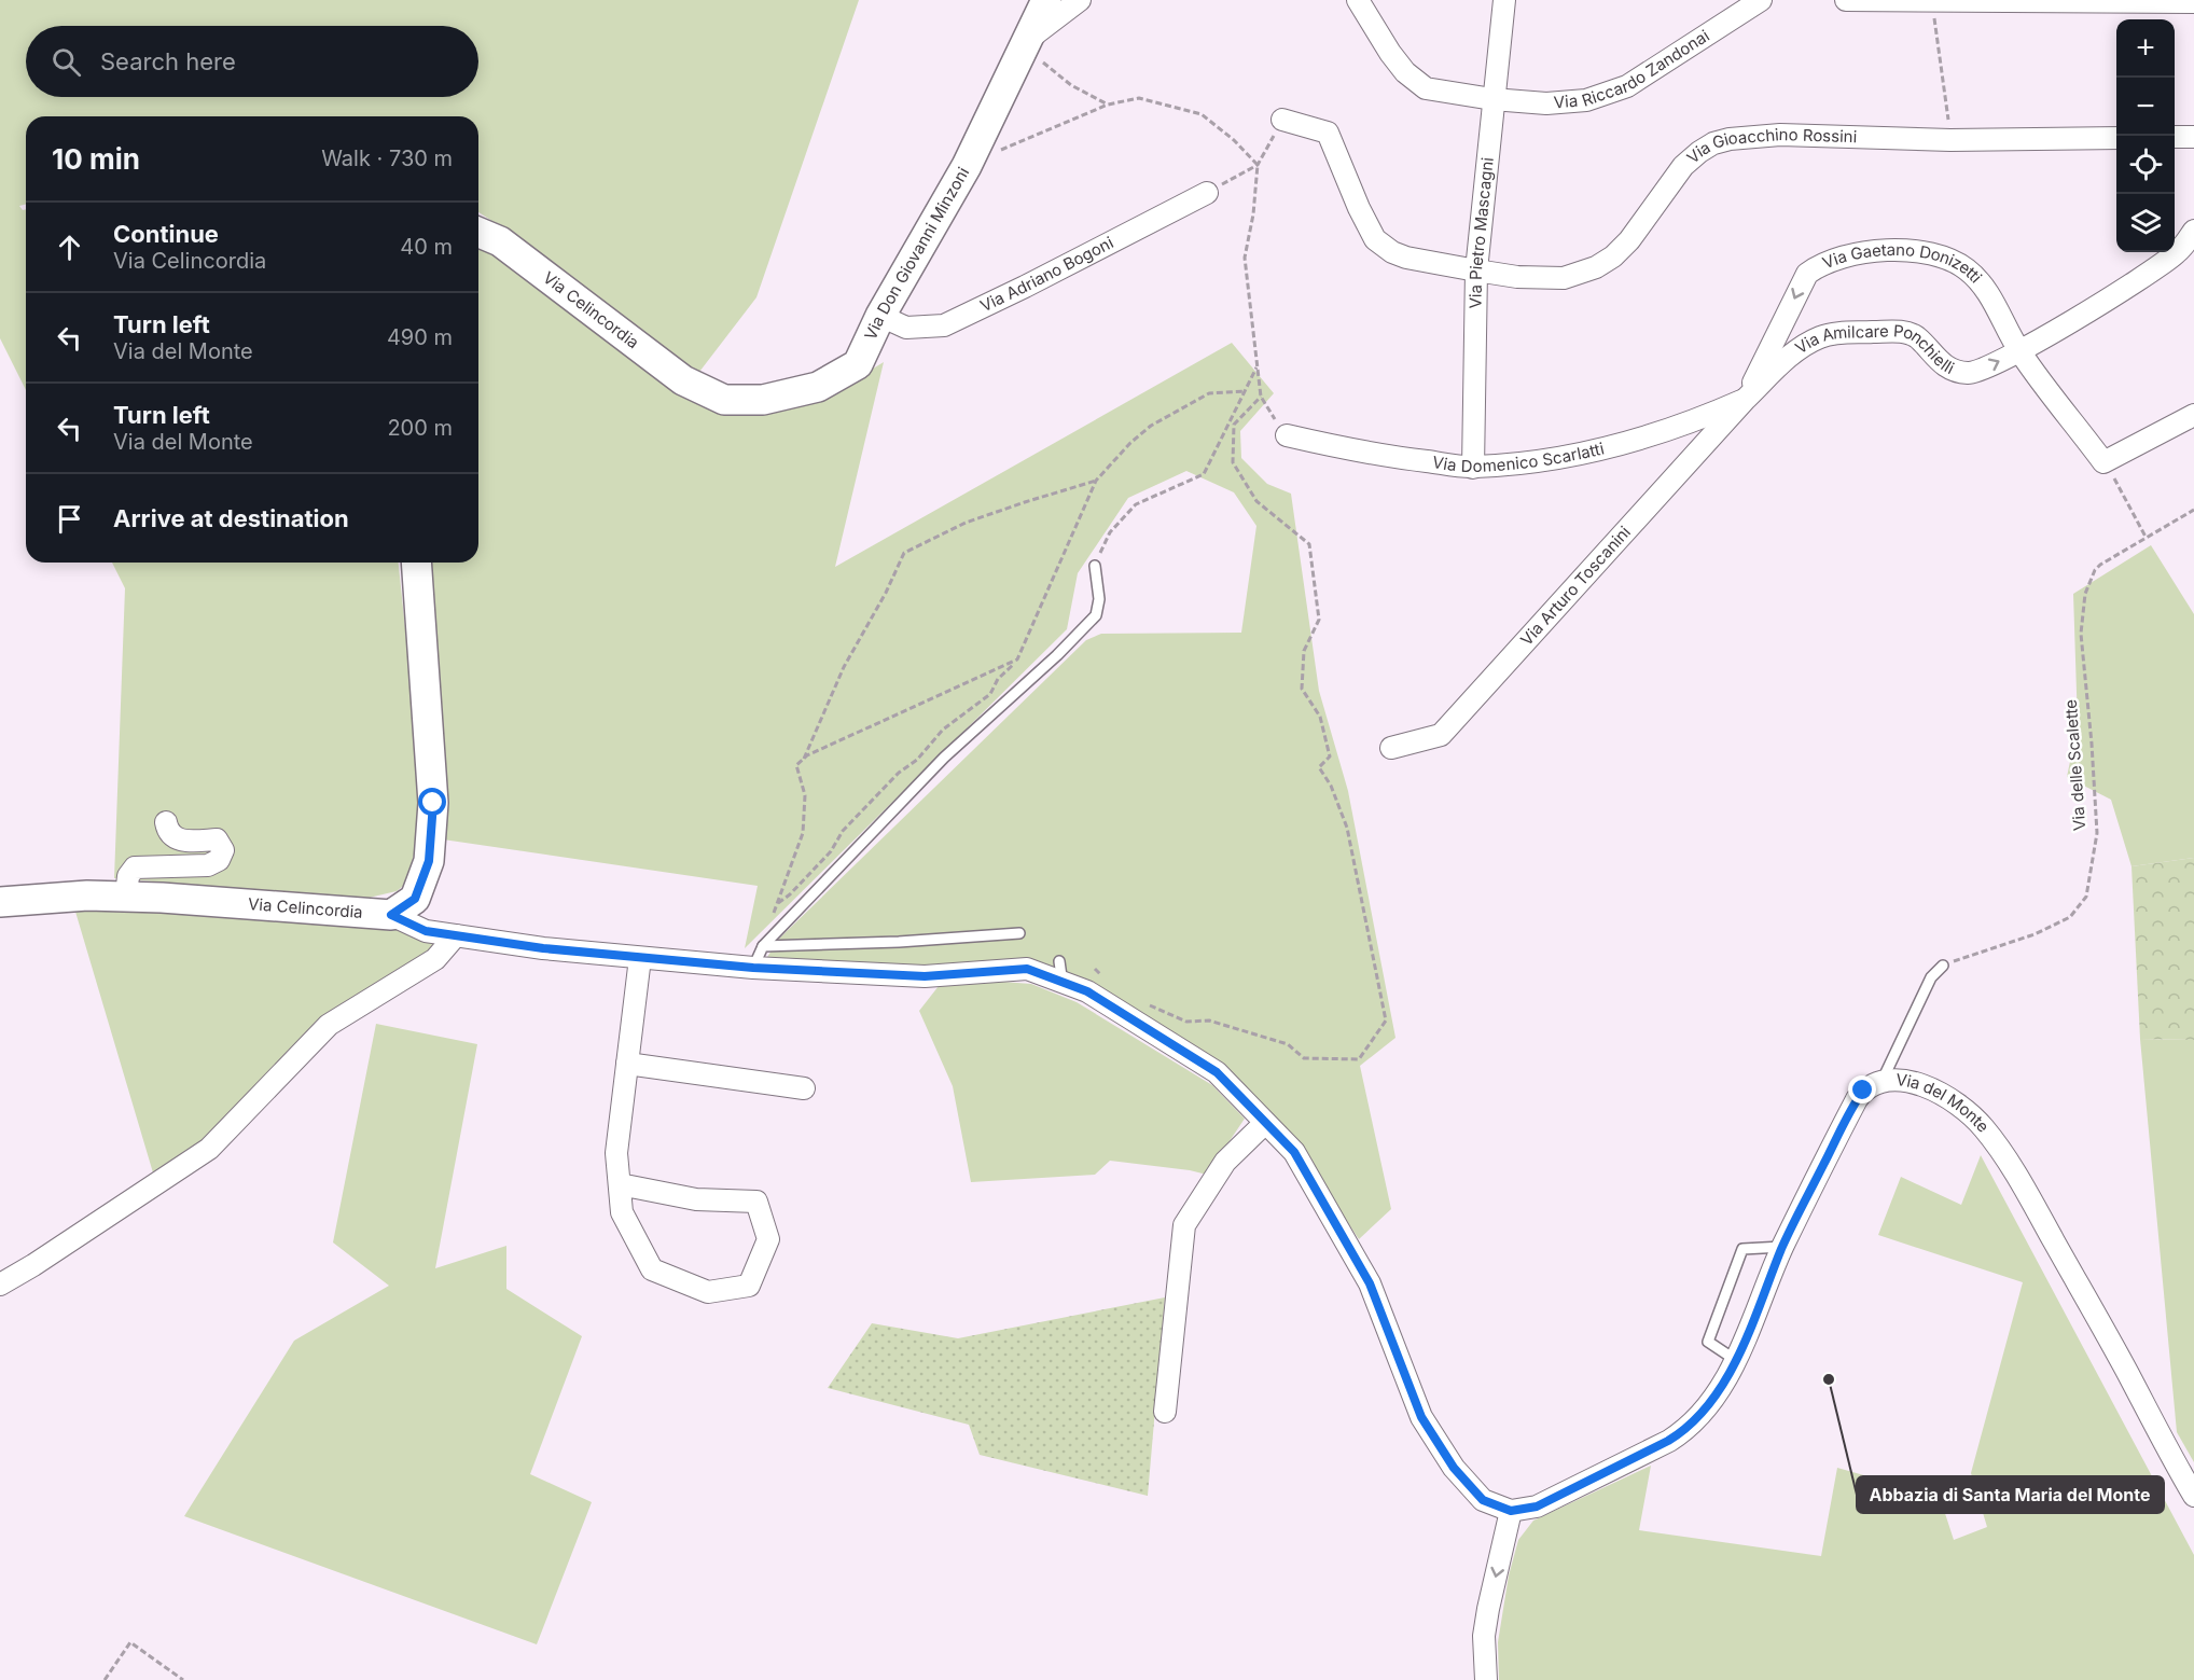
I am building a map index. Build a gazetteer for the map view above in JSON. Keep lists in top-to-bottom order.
{
  "streets": {
    "street": [
      "Via Riccardo Zandonai",
      "Via Gioacchino Rossini",
      "Via Pietro Mascagni",
      "Via Don Giovanni Minzoni",
      "Via Adriano Bogoni",
      "Via Gaetano Donizetti",
      "Via Celincordia",
      "Via Amilcare Ponchielli",
      "Via Domenico Scarlatti",
      "Via Arturo Toscanini",
      "Via del Monte"
    ],
    "path": ["Via delle Scalette"]
  },
  "crossings": [
    ["Via Riccardo Zandonai", "Via Pietro Mascagni"],
    ["Via Gioacchino Rossini", "Via Pietro Mascagni"],
    ["Via Pietro Mascagni", "Via Domenico Scarlatti"],
    ["Via Don Giovanni Minzoni", "Via Adriano Bogoni"],
    ["Via Don Giovanni Minzoni", "Via Celincordia"],
    ["Via Gaetano Donizetti", "Via Amilcare Ponchielli"],
    ["Via Gaetano Donizetti", "Via Domenico Scarlatti"],
    ["Via Gaetano Donizetti", "Via Arturo Toscanini"],
    ["Via Amilcare Ponchielli", "Via Domenico Scarlatti"],
    ["Via Amilcare Ponchielli", "Via Arturo Toscanini"],
    ["Via Domenico Scarlatti", "Via Arturo Toscanini"]
  ],
  "one_way": ["Via Amilcare Ponchielli"],
  "places": ["Abbazia di Santa Maria del Monte"],
  "page": {
    "map_buttons": ["+", "−"],
    "search": "Search here",
    "heading": ["10 min", "Walk · 730 m"],
    "list": [
      ["Continue", "Via Celincordia", "40 m"],
      ["Turn left", "Via del Monte", "490 m"],
      ["Turn left", "Via del Monte", "200 m"],
      "Arrive at destination"
    ]
  }
}
